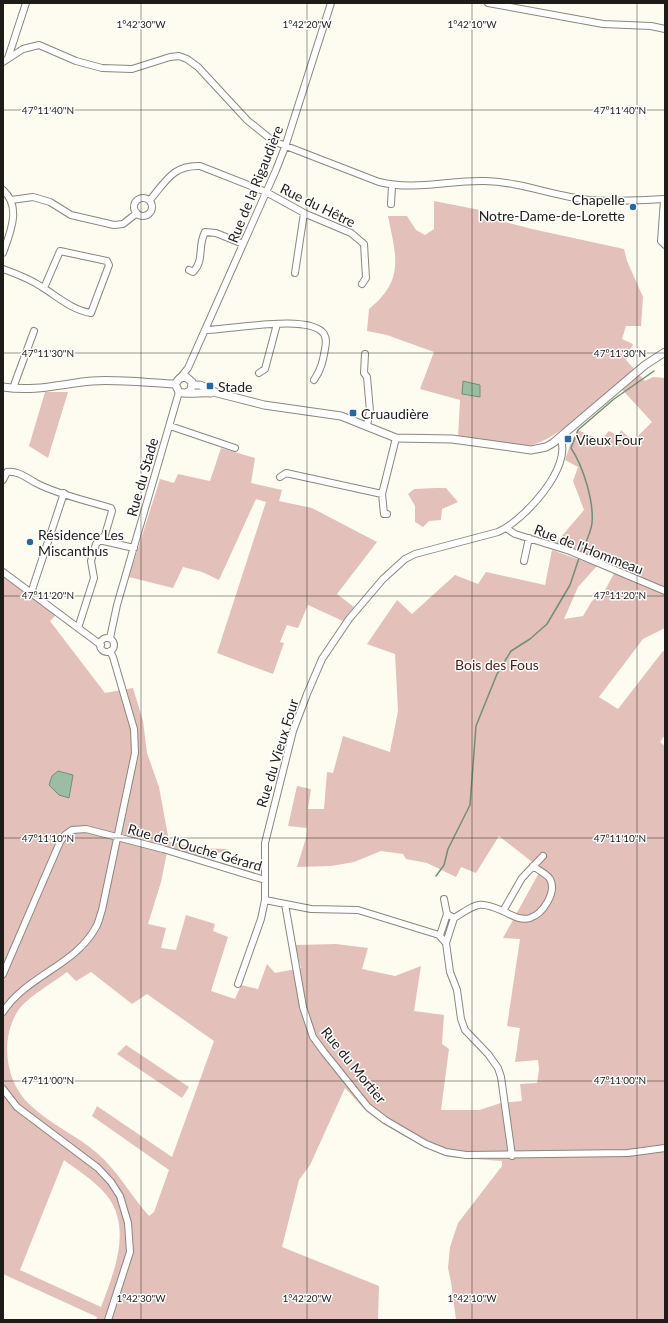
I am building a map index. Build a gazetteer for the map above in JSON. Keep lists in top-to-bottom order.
{
  "streets": {
    "street": [
      "Rue de la Rigaudière",
      "Rue du Hêtre",
      "Rue du Stade",
      "Rue de l'Hommeau",
      "Rue du Vieux Four",
      "Rue de l'Ouche Gérard",
      "Rue du Mortier"
    ]
  },
  "crossings": [
    ["Rue de la Rigaudière", "Rue du Hêtre"],
    ["Rue de l'Hommeau", "Rue du Vieux Four"],
    ["Rue du Vieux Four", "Rue de l'Ouche Gérard"]
  ],
  "parks": ["Bois des Fous"],
  "places": {
    "other": ["Chapelle Notre-Dame-de-Lorette", "Résidence Les Miscanthus"],
    "transit": ["Stade", "Cruaudière", "Vieux Four"]
  },
  "coordinates": [
    "1°42'30\"W",
    "1°42'20\"W",
    "1°42'10\"W",
    "47°11'40\"N",
    "47°11'30\"N",
    "47°11'20\"N",
    "47°11'10\"N",
    "47°11'00\"N"
  ]
}
